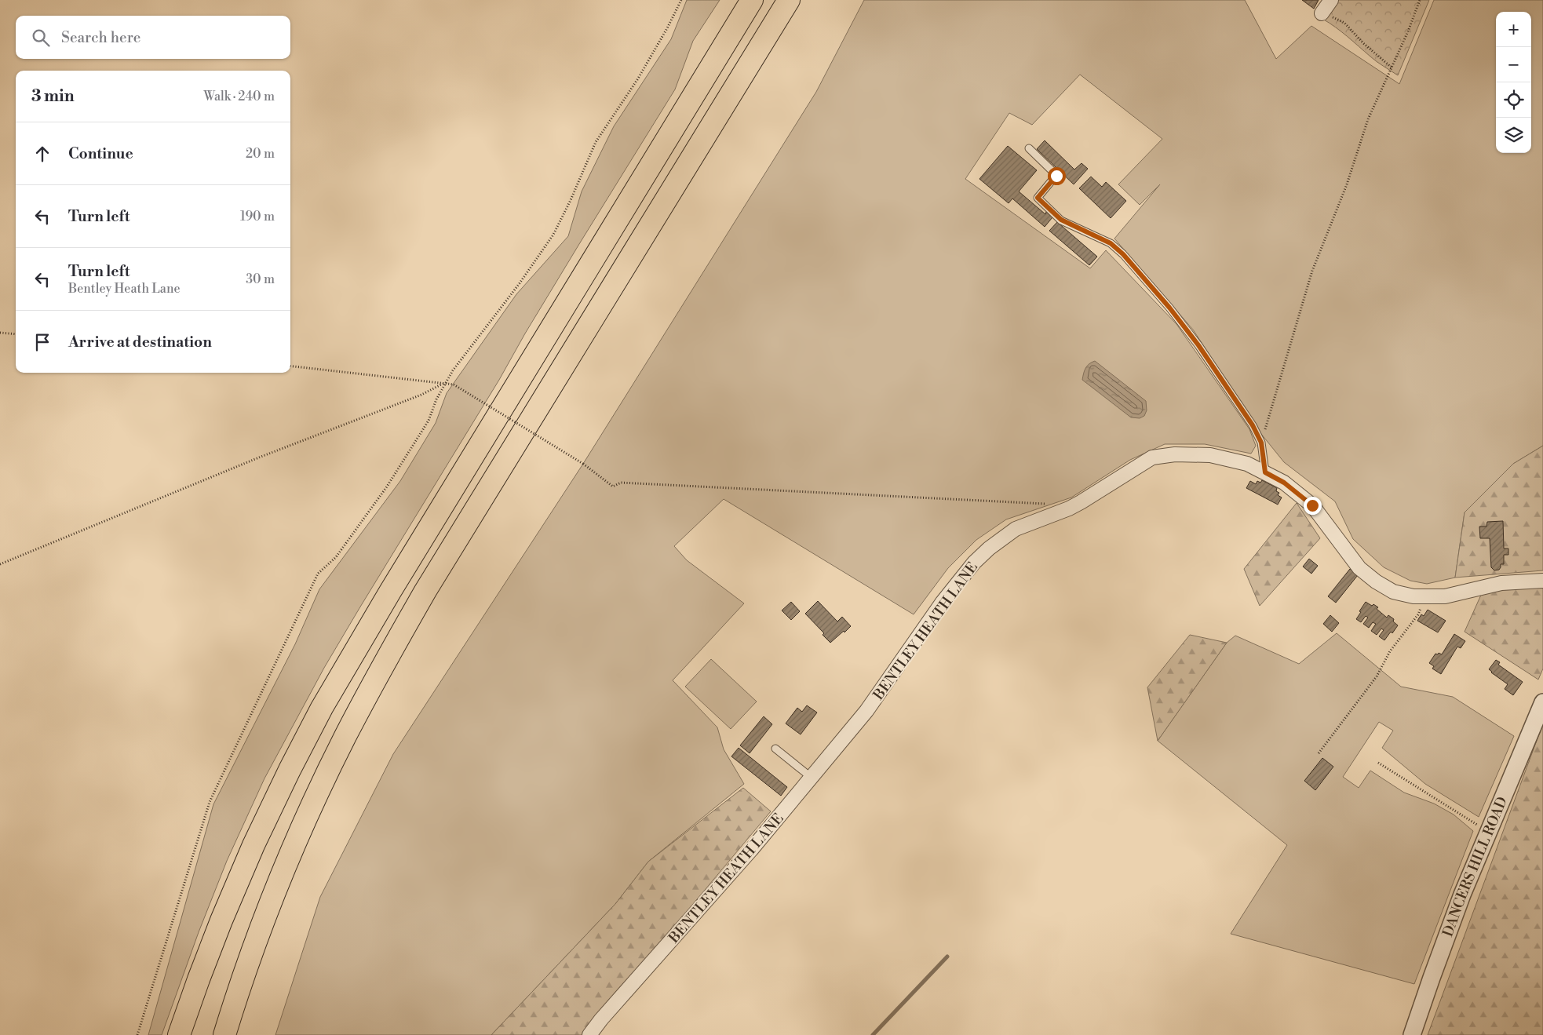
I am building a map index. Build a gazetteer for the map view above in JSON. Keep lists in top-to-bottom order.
{
  "streets": {
    "street": ["BENTLEY HEATH LANE", "DANCERS HILL ROAD"]
  },
  "page": {
    "map_buttons": ["+", "−"],
    "search": "Search here",
    "heading": ["3 min", "Walk · 240 m"],
    "list": [
      ["Continue", "20 m"],
      ["Turn left", "190 m"],
      ["Turn left", "Bentley Heath Lane", "30 m"],
      "Arrive at destination"
    ]
  }
}
